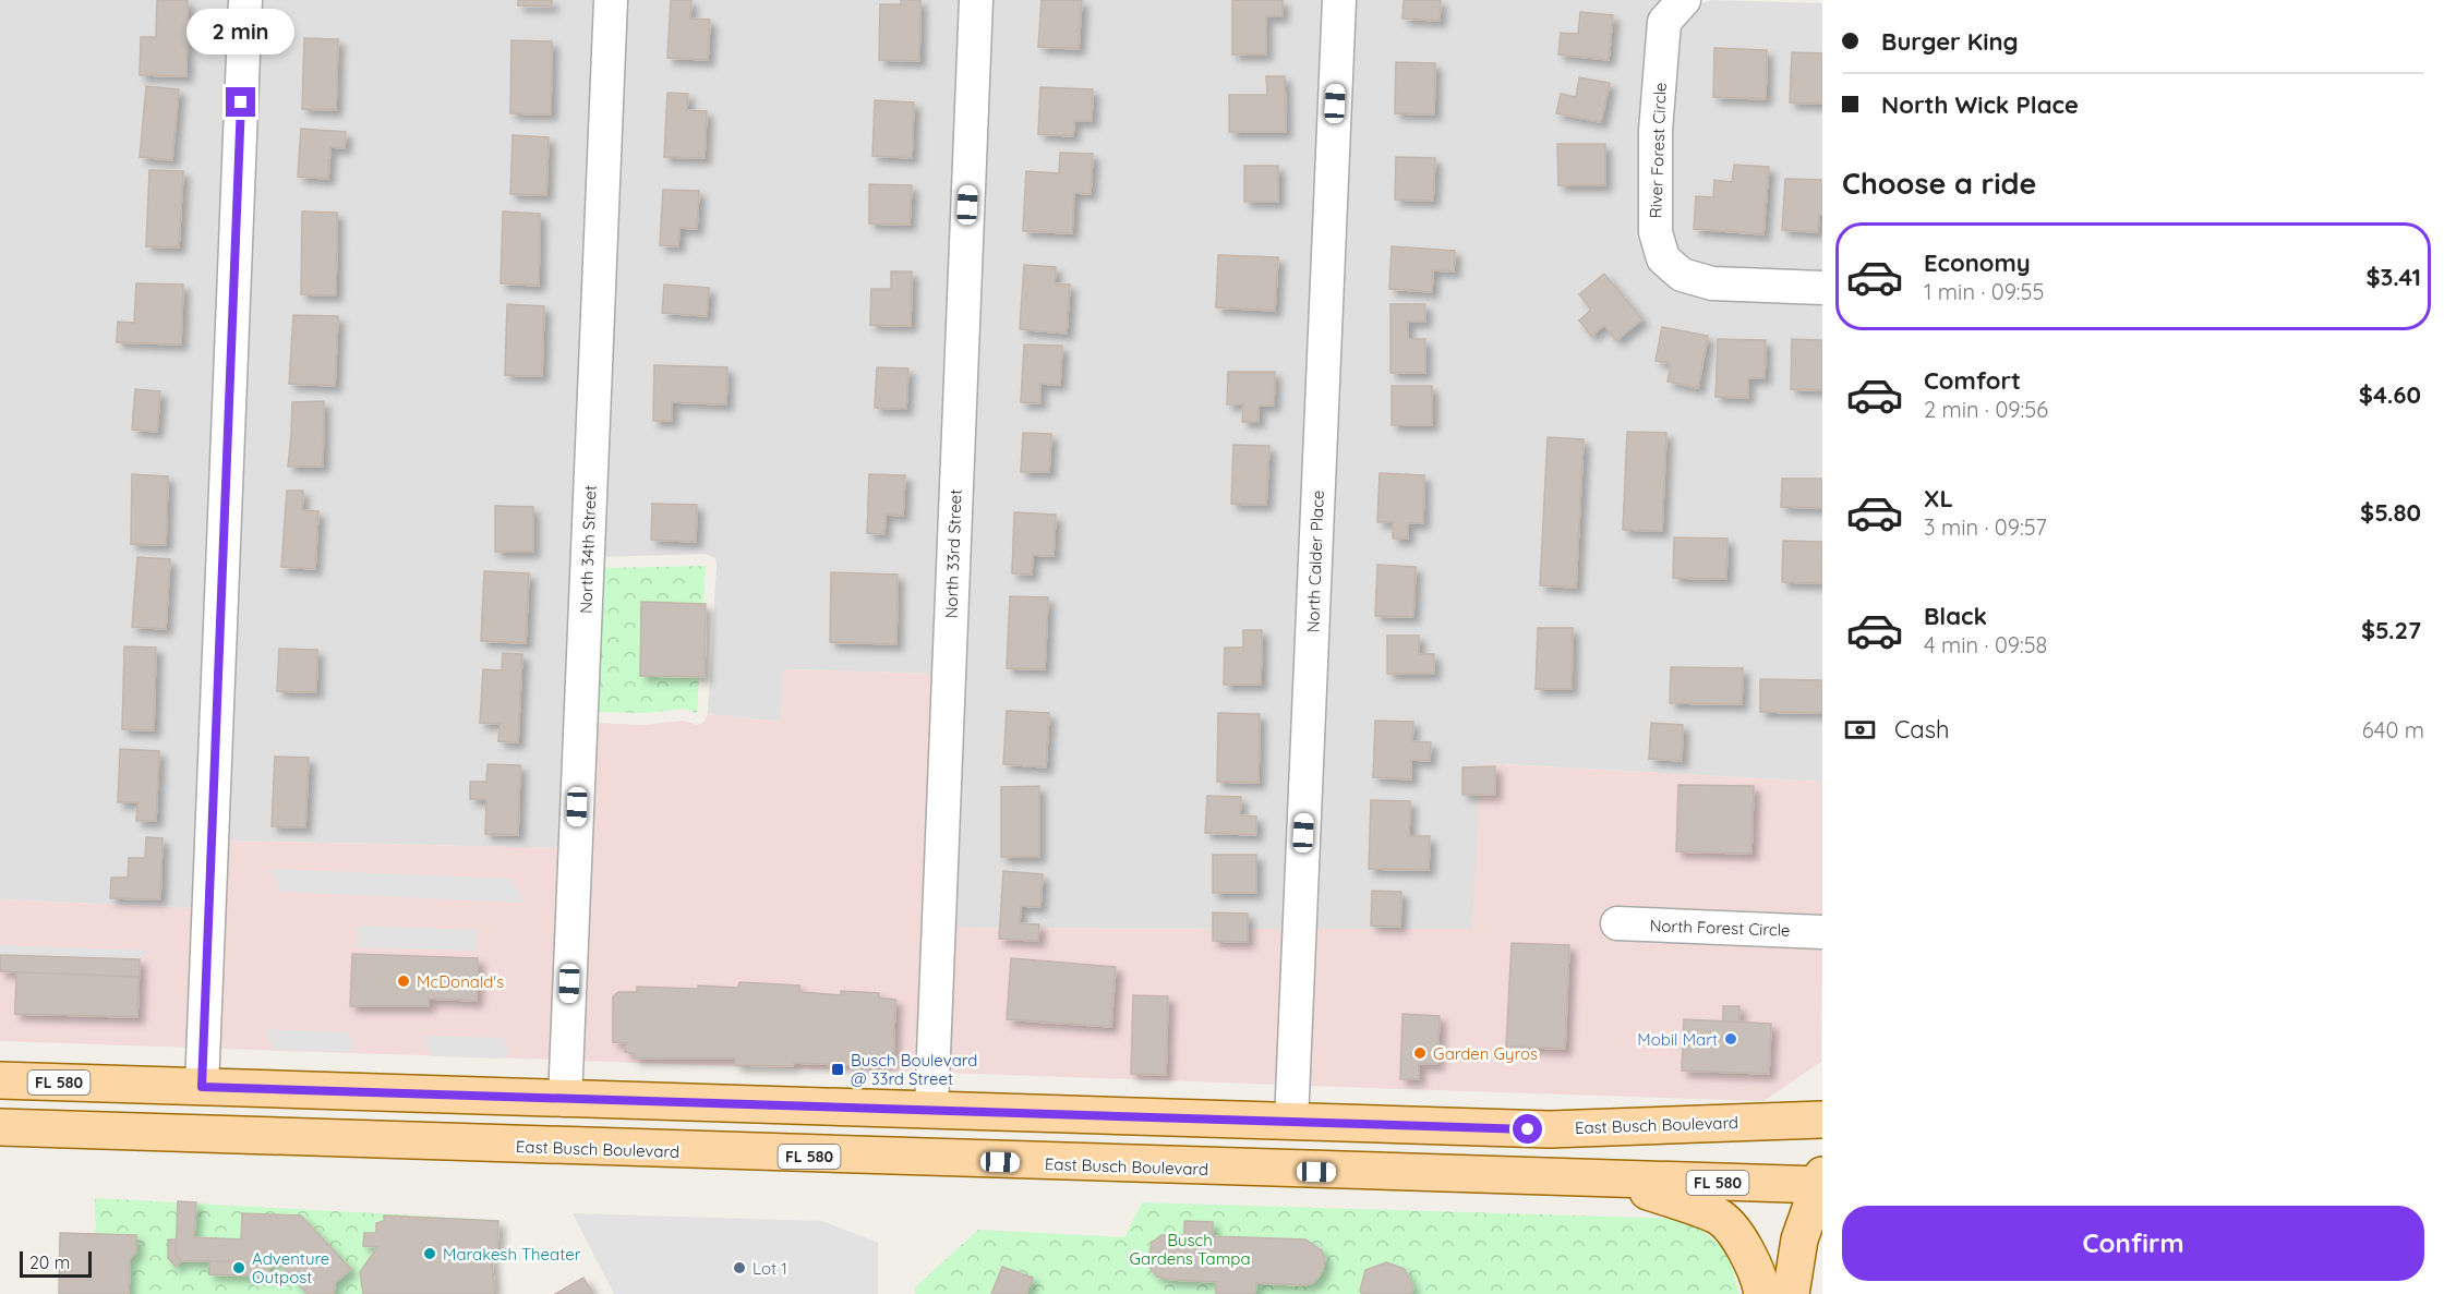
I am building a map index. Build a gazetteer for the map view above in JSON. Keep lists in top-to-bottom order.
{
  "streets": {
    "main road": ["FL 580", "East Busch Boulevard"],
    "street": [
      "River Forest Circle",
      "North 34th Street",
      "North 33rd Street",
      "North Calder Place",
      "North Forest Circle"
    ]
  },
  "crossings": [
    ["North 34th Street", "East Busch Boulevard"],
    ["North 33rd Street", "East Busch Boulevard"],
    ["North Calder Place", "East Busch Boulevard"]
  ],
  "parks": ["Busch Gardens Tampa"],
  "places": {
    "other": [
      "McDonald's",
      "Mobil Mart",
      "Garden Gyros",
      "Marakesh Theater",
      "Adventure Outpost",
      "Lot 1"
    ],
    "transit": ["Busch Boulevard @ 33rd Street"]
  },
  "scale_bar": "20 m",
  "page": {
    "banner": ["Burger King", "North Wick Place"],
    "bubble": "2 min",
    "heading": "Choose a ride",
    "list": [
      {
        "name": "Economy",
        "note": "1 min · 09:55",
        "value": "$3.41"
      },
      {
        "name": "Comfort",
        "note": "2 min · 09:56",
        "value": "$4.60"
      },
      {
        "name": "XL",
        "note": "3 min · 09:57",
        "value": "$5.80"
      },
      {
        "name": "Black",
        "note": "4 min · 09:58",
        "value": "$5.27"
      }
    ],
    "pay": ["Cash", "640 m"],
    "buttons": "Confirm",
    "scale": "20 m"
  }
}
